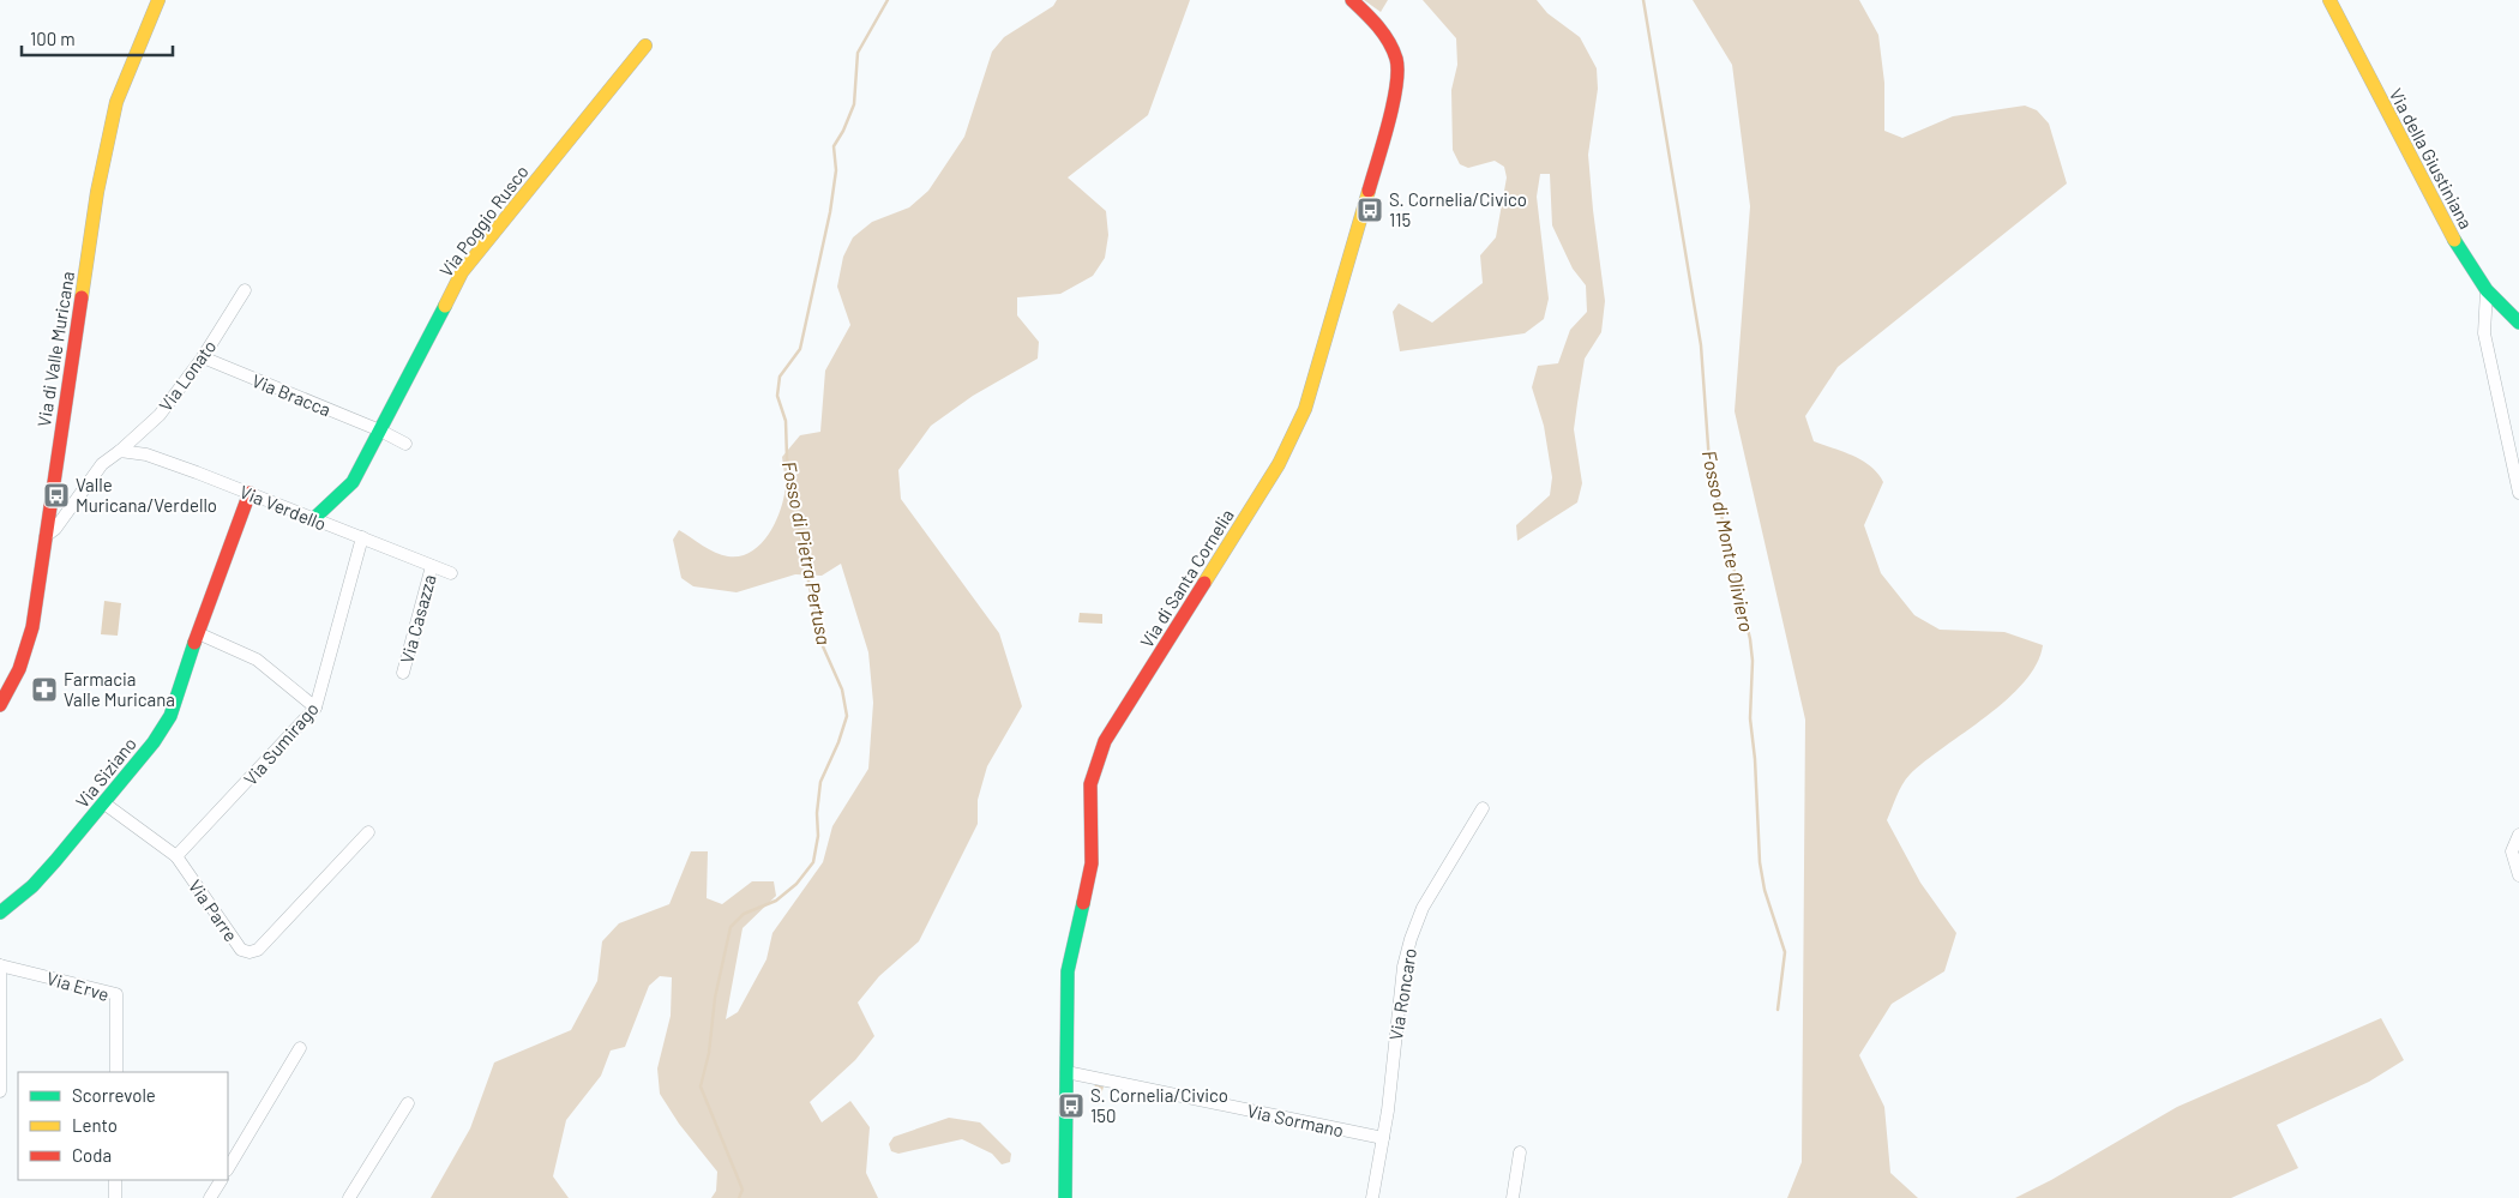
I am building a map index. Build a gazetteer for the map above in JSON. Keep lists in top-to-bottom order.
{
  "streets": {
    "street": [
      "Via della Giustiniana",
      "Via Poggio Rusco",
      "Via di Valle Muricana",
      "Via Lonato",
      "Via Bracca",
      "Via Verdello",
      "Via di Santa Cornelia",
      "Via Casazza",
      "Via Sumirago",
      "Via Siziano",
      "Via Parre",
      "Via Erve",
      "Via Roncaro",
      "Via Sormano"
    ]
  },
  "crossings": [
    ["Via Poggio Rusco", "Via Bracca"],
    ["Via Poggio Rusco", "Via Verdello"],
    ["Via Lonato", "Via Bracca"],
    ["Via Lonato", "Via Verdello"],
    ["Via Verdello", "Via Casazza"],
    ["Via Verdello", "Via Sumirago"],
    ["Via Verdello", "Via Siziano"],
    ["Via di Santa Cornelia", "Via Sormano"],
    ["Via Sumirago", "Via Parre"],
    ["Via Siziano", "Via Parre"],
    ["Via Roncaro", "Via Sormano"]
  ],
  "water": ["Fosso di Monte Oliviero", "Fosso di Pietra Pertusa"],
  "places": {
    "bus stop": ["S. Cornelia/Civico 115", "Valle Muricana/Verdello", "S. Cornelia/Civico 150"],
    "pharmacy": ["Farmacia Valle Muricana"]
  },
  "legend": ["Scorrevole", "Lento", "Coda"],
  "scale_bar": "100 m"
}
